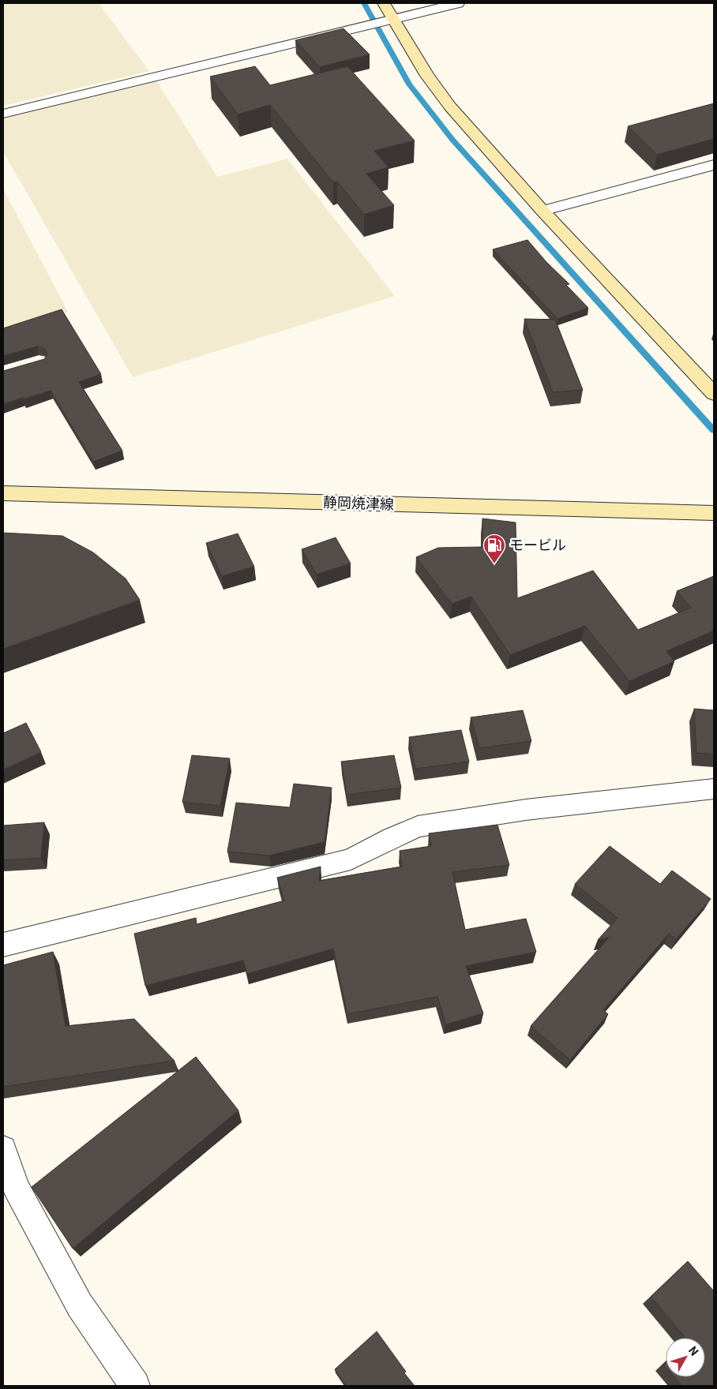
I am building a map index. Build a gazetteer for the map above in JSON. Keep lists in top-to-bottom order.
{
  "streets": {
    "street": ["静岡焼津線"]
  },
  "places": {
    "fuel station": ["モービル"]
  },
  "north": "top right"
}
